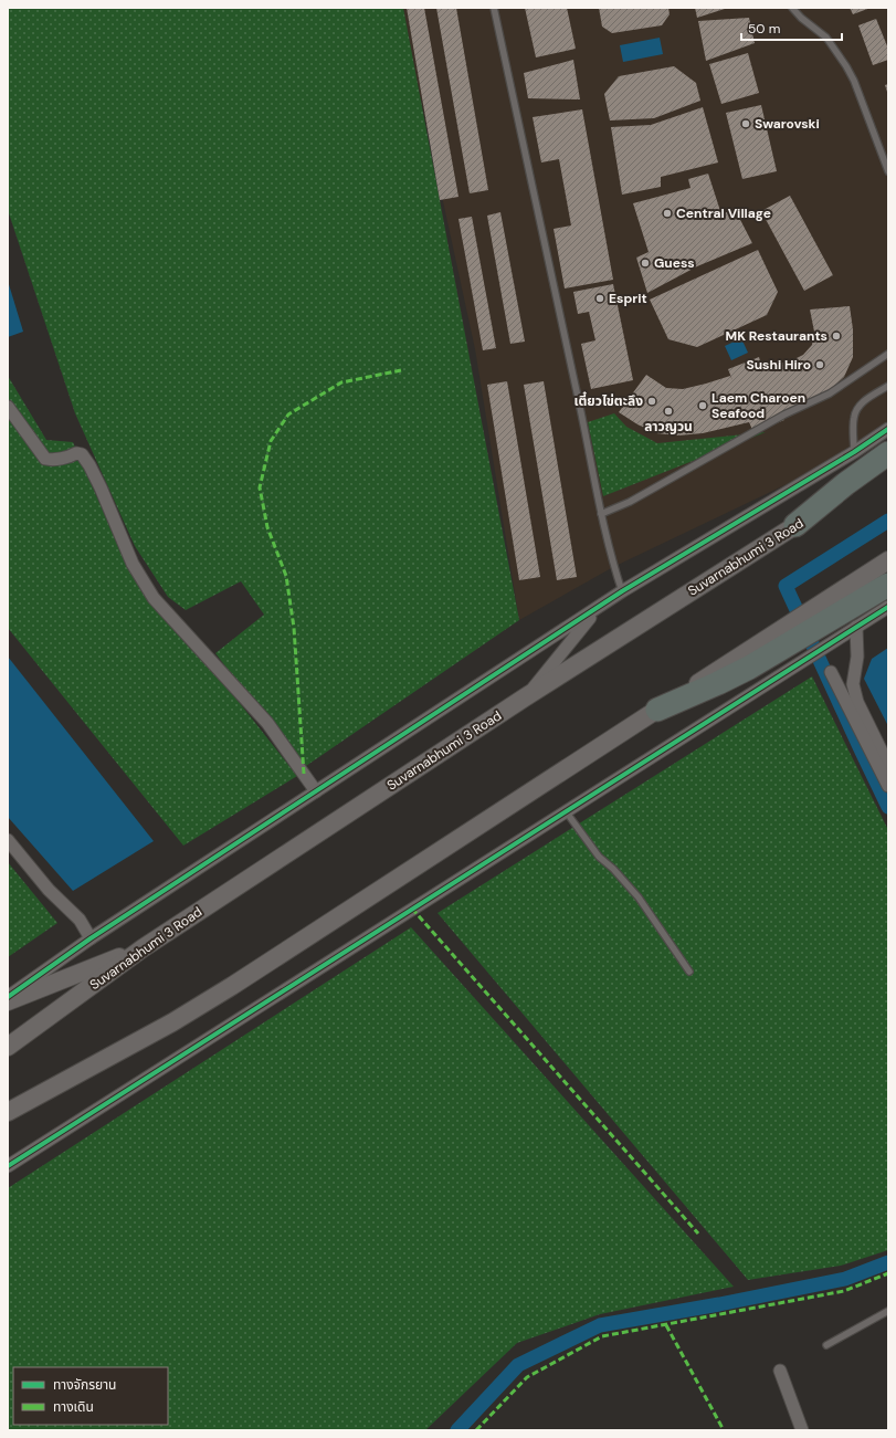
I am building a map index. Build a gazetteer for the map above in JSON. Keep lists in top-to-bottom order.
{
  "streets": {
    "main road": ["Suvarnabhumi 3 Road"]
  },
  "places": [
    "Swarovski",
    "Central Village",
    "Guess",
    "Esprit",
    "MK Restaurants",
    "Sushi Hiro",
    "เตี๋ยวไข่ตะลึง",
    "Laem Charoen Seafood",
    "ลาวญวน"
  ],
  "legend": ["ทางจักรยาน", "ทางเดิน"],
  "scale_bar": "50 m"
}
